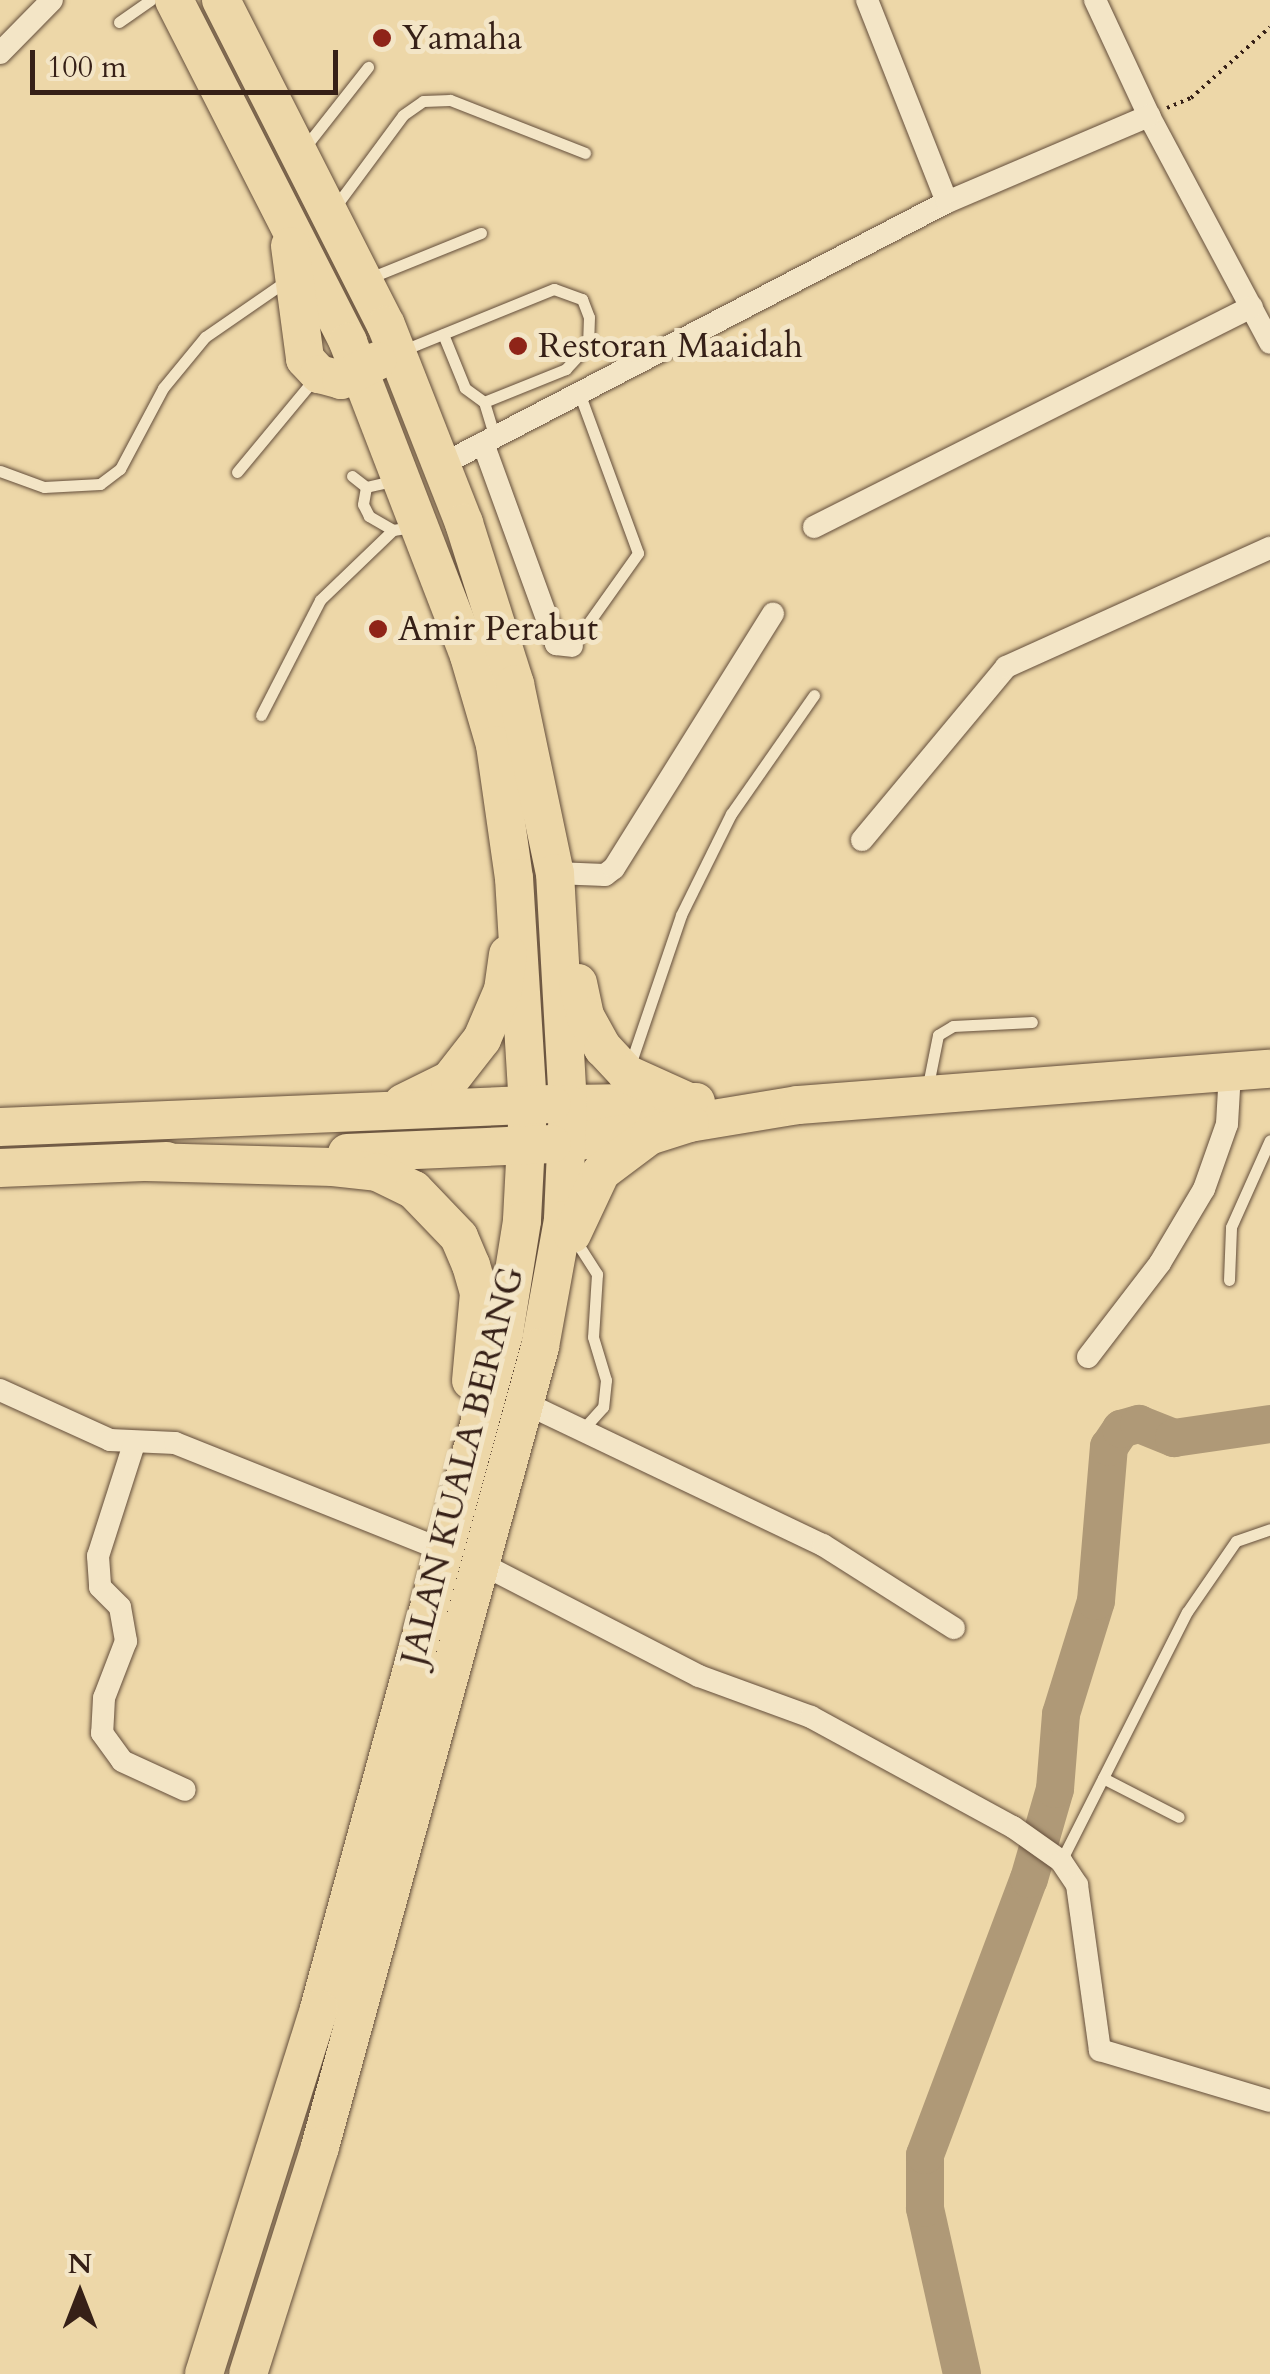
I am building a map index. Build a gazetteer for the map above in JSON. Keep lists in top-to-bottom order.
{
  "streets": {
    "main road": ["JALAN KUALA BERANG"]
  },
  "places": ["Yamaha", "Restoran Maaidah", "Amir Perabut"],
  "scale_bar": "100 m",
  "north": "top"
}
